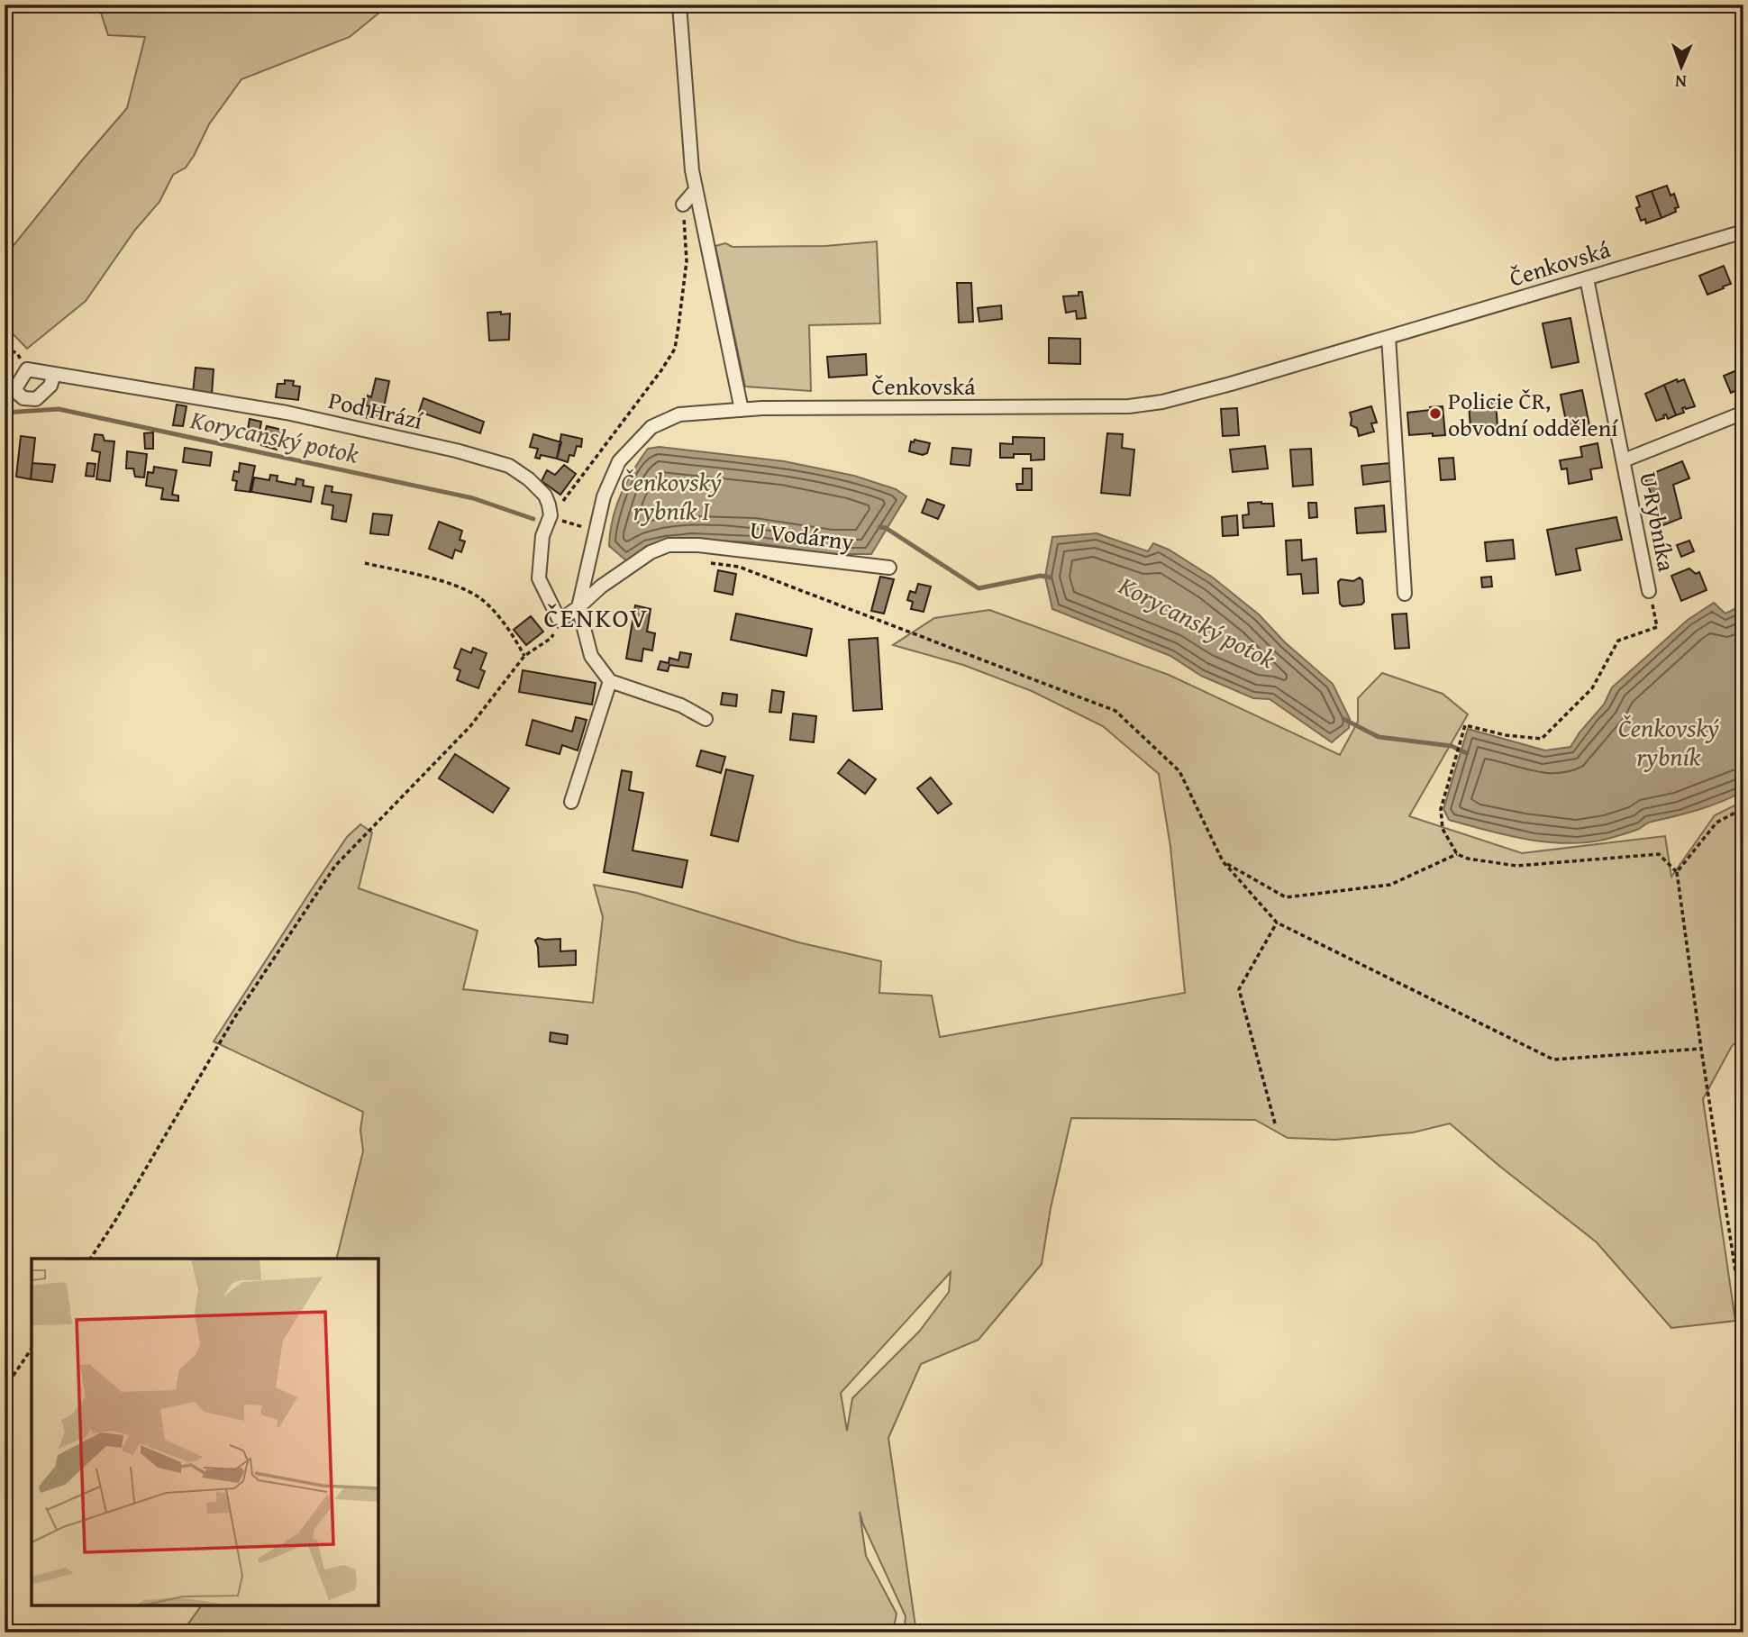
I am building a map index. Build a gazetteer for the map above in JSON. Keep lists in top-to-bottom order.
{
  "streets": {
    "street": [
      "Čenkovská",
      "Pod Hrází",
      "U Rybníka",
      "U Vodárny"
    ]
  },
  "crossings": [
    ["Čenkovská", "U Rybníka"],
    ["Čenkovská", "U Vodárny"]
  ],
  "districts": ["ČENKOV"],
  "water": ["Korycanský potok", "Čenkovský rybník I", "Čenkovský rybník"],
  "places": ["Policie ČR, obvodní oddělení"],
  "north": "bottom"
}
